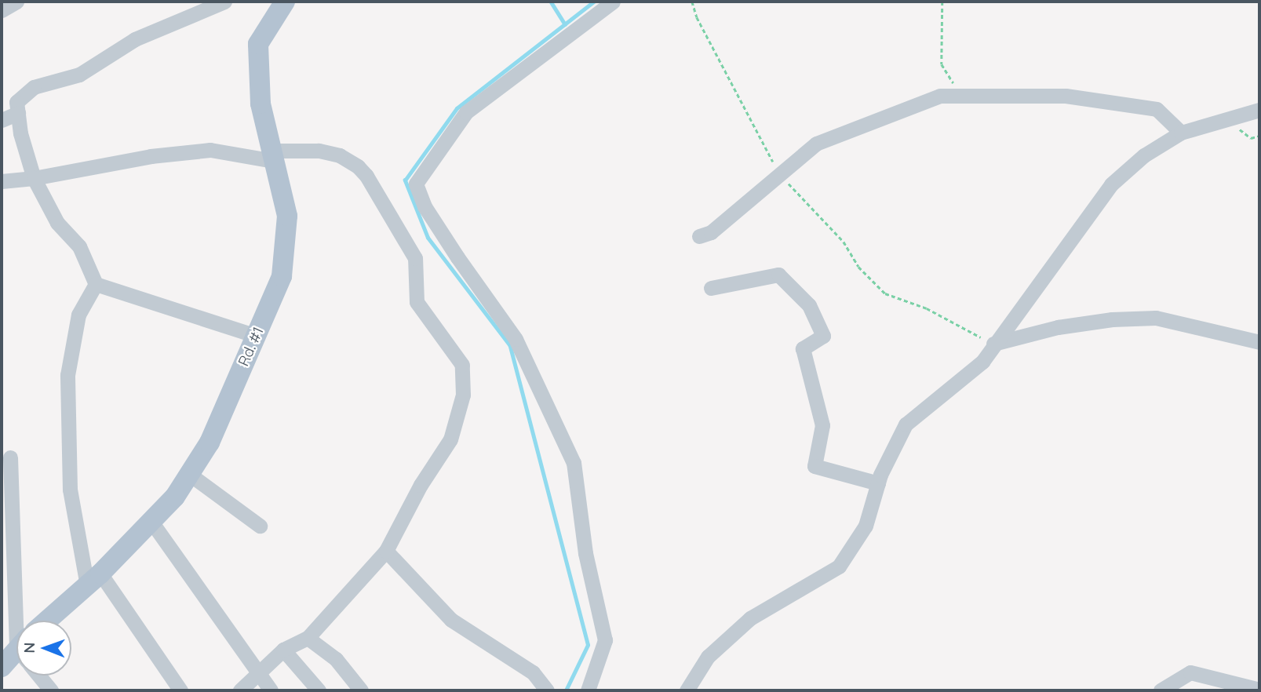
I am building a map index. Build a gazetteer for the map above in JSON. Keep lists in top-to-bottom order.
{
  "streets": {
    "main road": ["Rd. #1"]
  },
  "north": "left"
}
